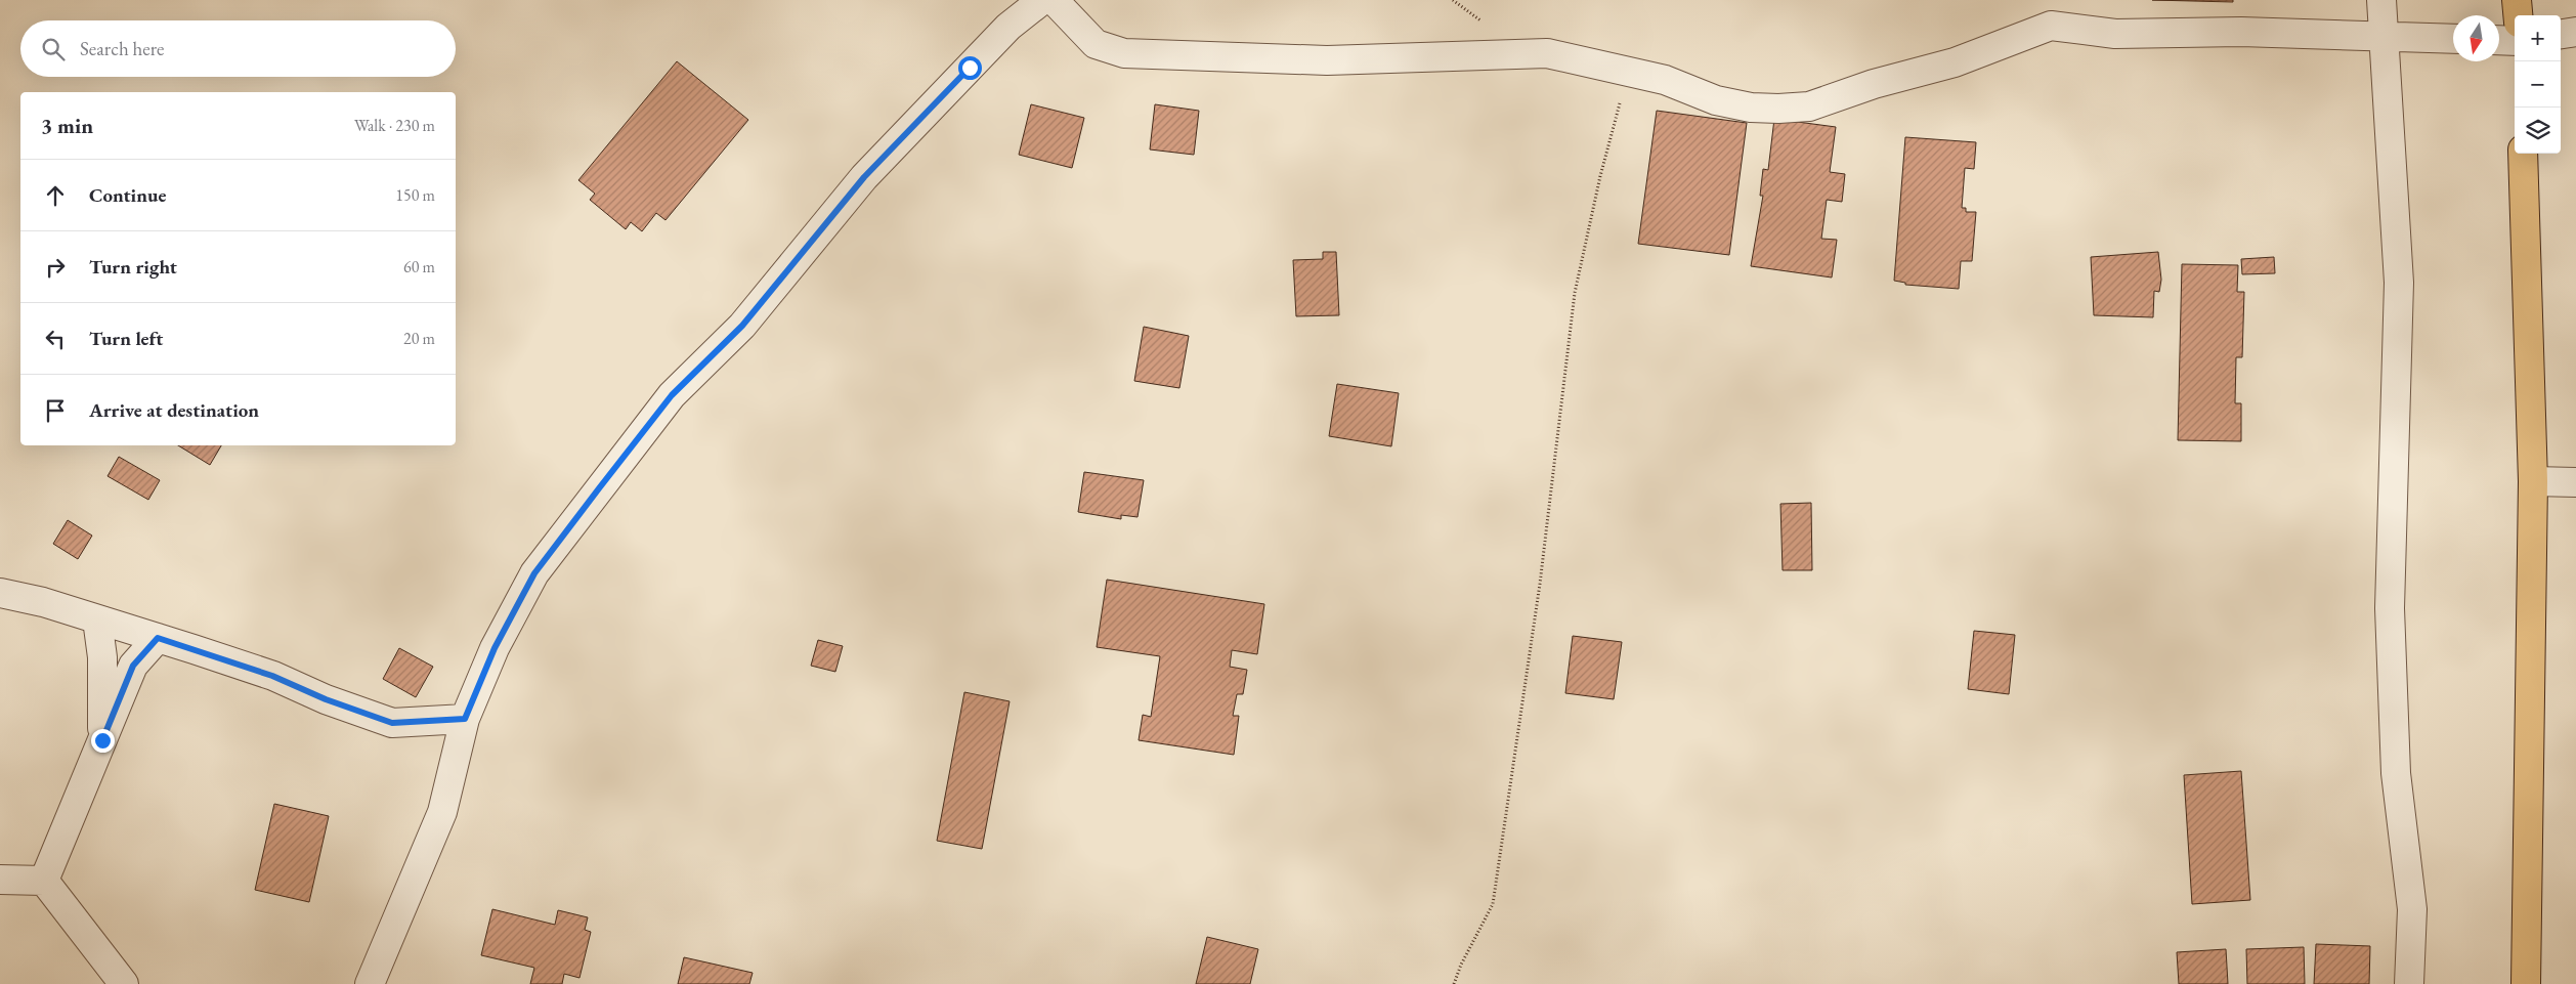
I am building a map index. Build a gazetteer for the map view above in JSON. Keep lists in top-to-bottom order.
{
  "north": "bottom",
  "page": {
    "map_buttons": ["+", "−"],
    "search": "Search here",
    "heading": ["3 min", "Walk · 230 m"],
    "list": [
      ["Continue", "150 m"],
      ["Turn right", "60 m"],
      ["Turn left", "20 m"],
      "Arrive at destination"
    ]
  }
}
